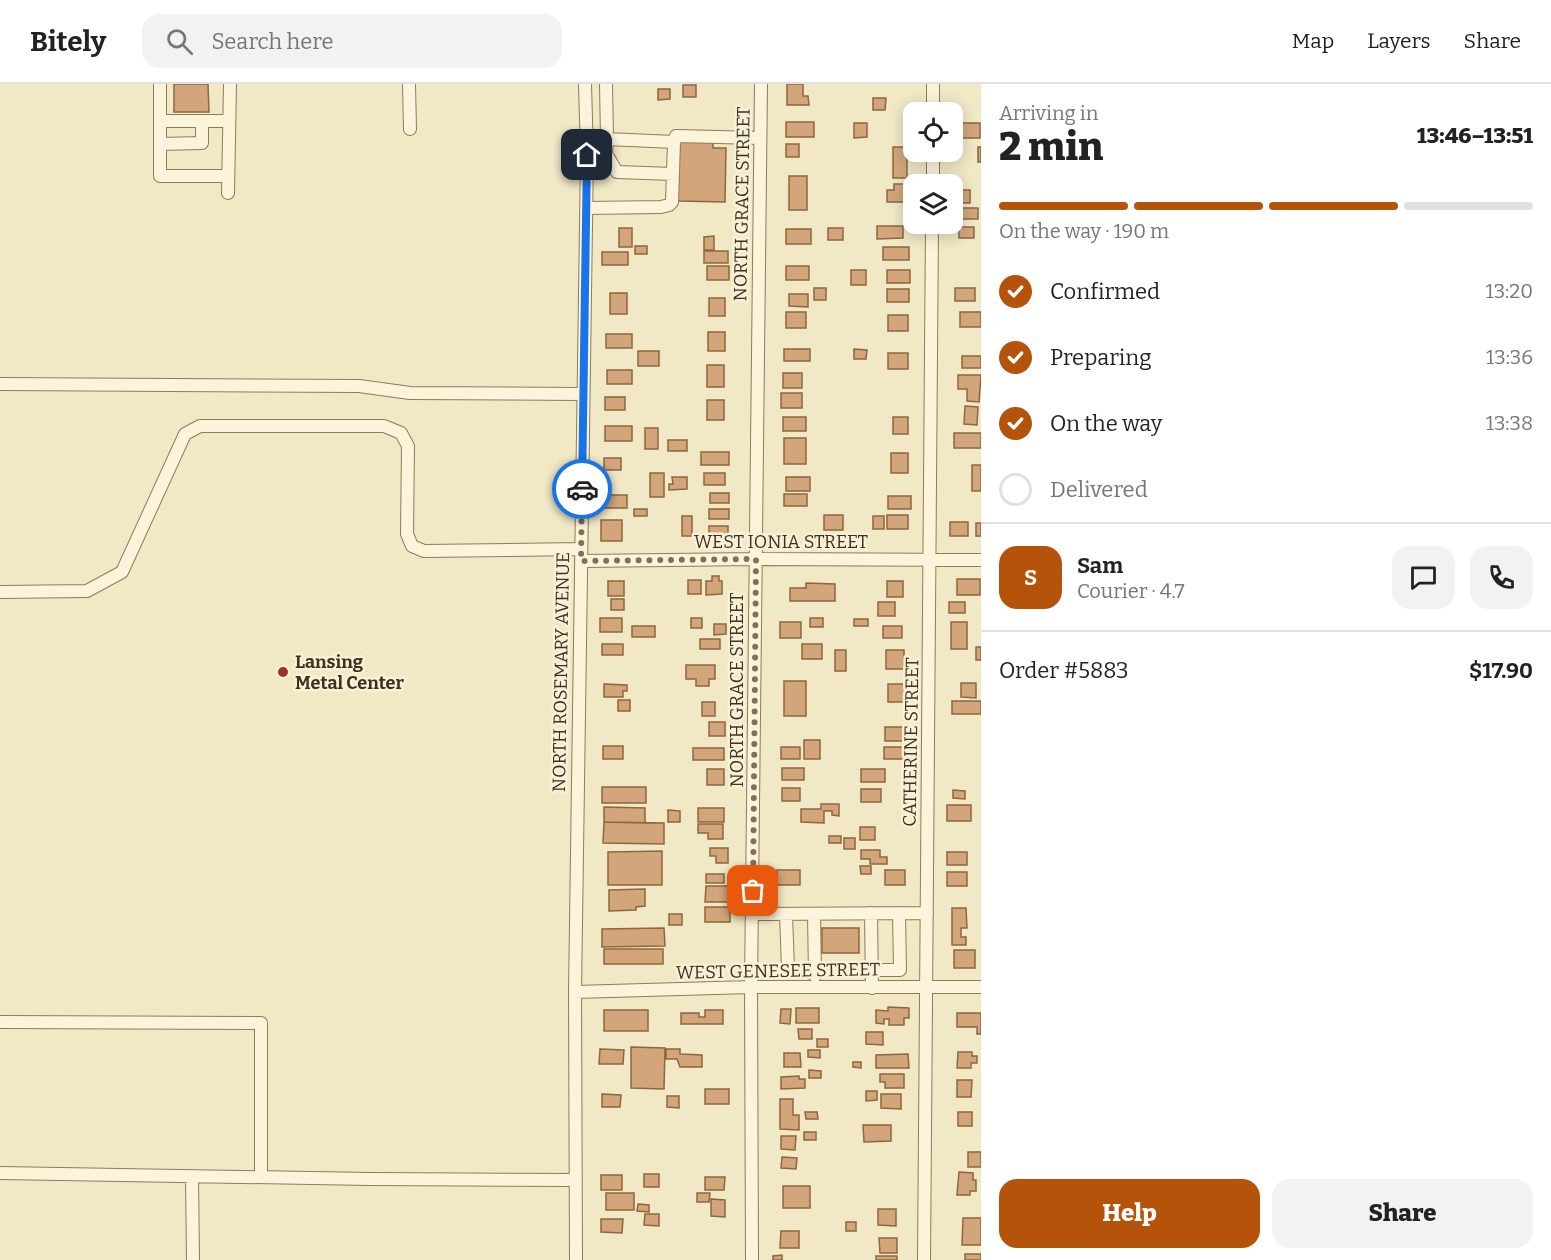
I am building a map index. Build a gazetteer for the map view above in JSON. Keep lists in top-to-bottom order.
{
  "streets": {
    "street": [
      "NORTH GRACE STREET",
      "WEST IONIA STREET",
      "NORTH ROSEMARY AVENUE",
      "CATHERINE STREET",
      "WEST GENESEE STREET"
    ]
  },
  "crossings": [
    ["NORTH GRACE STREET", "WEST IONIA STREET"],
    ["NORTH GRACE STREET", "WEST GENESEE STREET"],
    ["WEST IONIA STREET", "NORTH ROSEMARY AVENUE"],
    ["WEST IONIA STREET", "CATHERINE STREET"],
    ["NORTH ROSEMARY AVENUE", "WEST GENESEE STREET"],
    ["CATHERINE STREET", "WEST GENESEE STREET"]
  ],
  "places": ["Lansing Metal Center"],
  "page": {
    "header": "Bitely",
    "search": "Search here",
    "nav": ["Map", "Layers", "Share"],
    "heading": ["2 min", "Arriving in", "13:46–13:51"],
    "panel": [
      "Sam",
      "Courier · 4.7",
      "Order #5883",
      "$17.90"
    ],
    "bar": "On the way · 190 m",
    "list": [
      ["Confirmed", "13:20"],
      ["Preparing", "13:36"],
      ["On the way", "13:38"],
      "Delivered"
    ],
    "round": "S",
    "buttons": ["Help", "Share"]
  }
}
